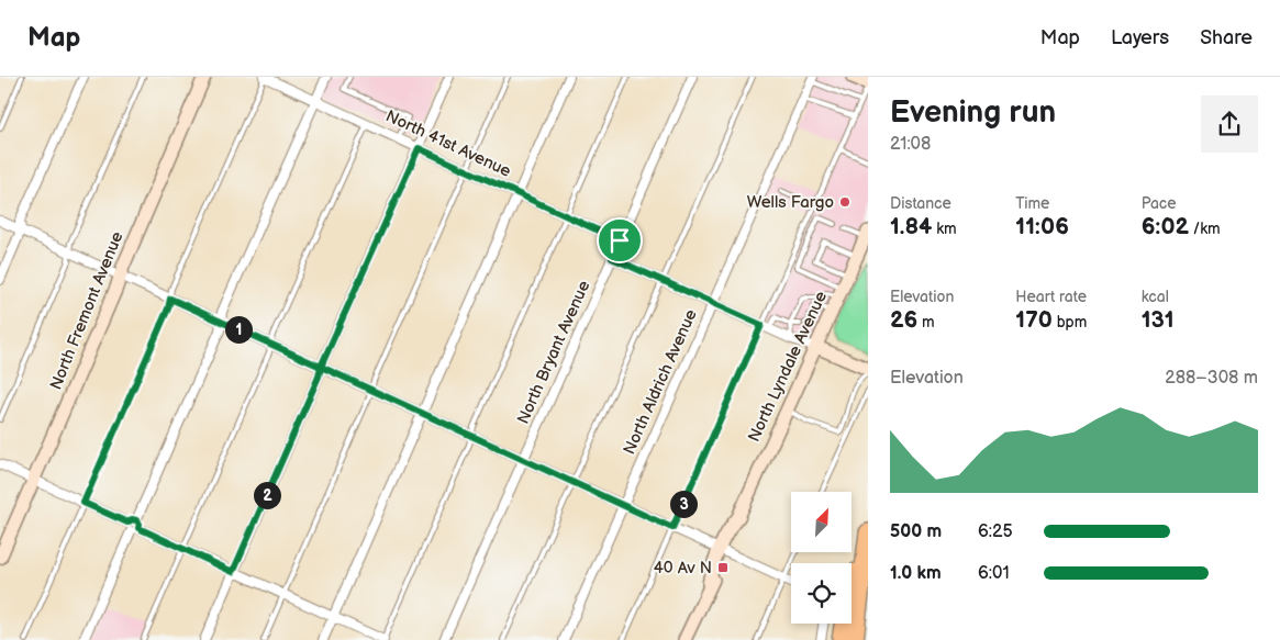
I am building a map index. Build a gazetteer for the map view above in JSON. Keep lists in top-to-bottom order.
{
  "streets": {
    "street": [
      "North 41st Avenue",
      "North Fremont Avenue",
      "North Bryant Avenue",
      "North Lyndale Avenue",
      "North Aldrich Avenue"
    ]
  },
  "crossings": [
    ["North 41st Avenue", "North Bryant Avenue"]
  ],
  "places": {
    "other": ["Wells Fargo"],
    "transit": ["40 Av N"]
  },
  "north": "top right",
  "page": {
    "header": "Map",
    "nav": ["Map", "Layers", "Share"],
    "heading": ["Evening run", "21:08"],
    "stats": [
      ["Distance", "1.84 km"],
      ["Time", "11:06"],
      ["Pace", "6:02 /km"],
      ["Elevation", "26 m"],
      ["Heart rate", "170 bpm"],
      ["kcal", "131"]
    ],
    "pins": ["1", "2", "3"],
    "chart": ["Elevation", "288–308 m"],
    "list": [
      {
        "name": "500 m",
        "note": "6:25"
      },
      {
        "name": "1.0 km",
        "note": "6:01"
      }
    ]
  }
}
